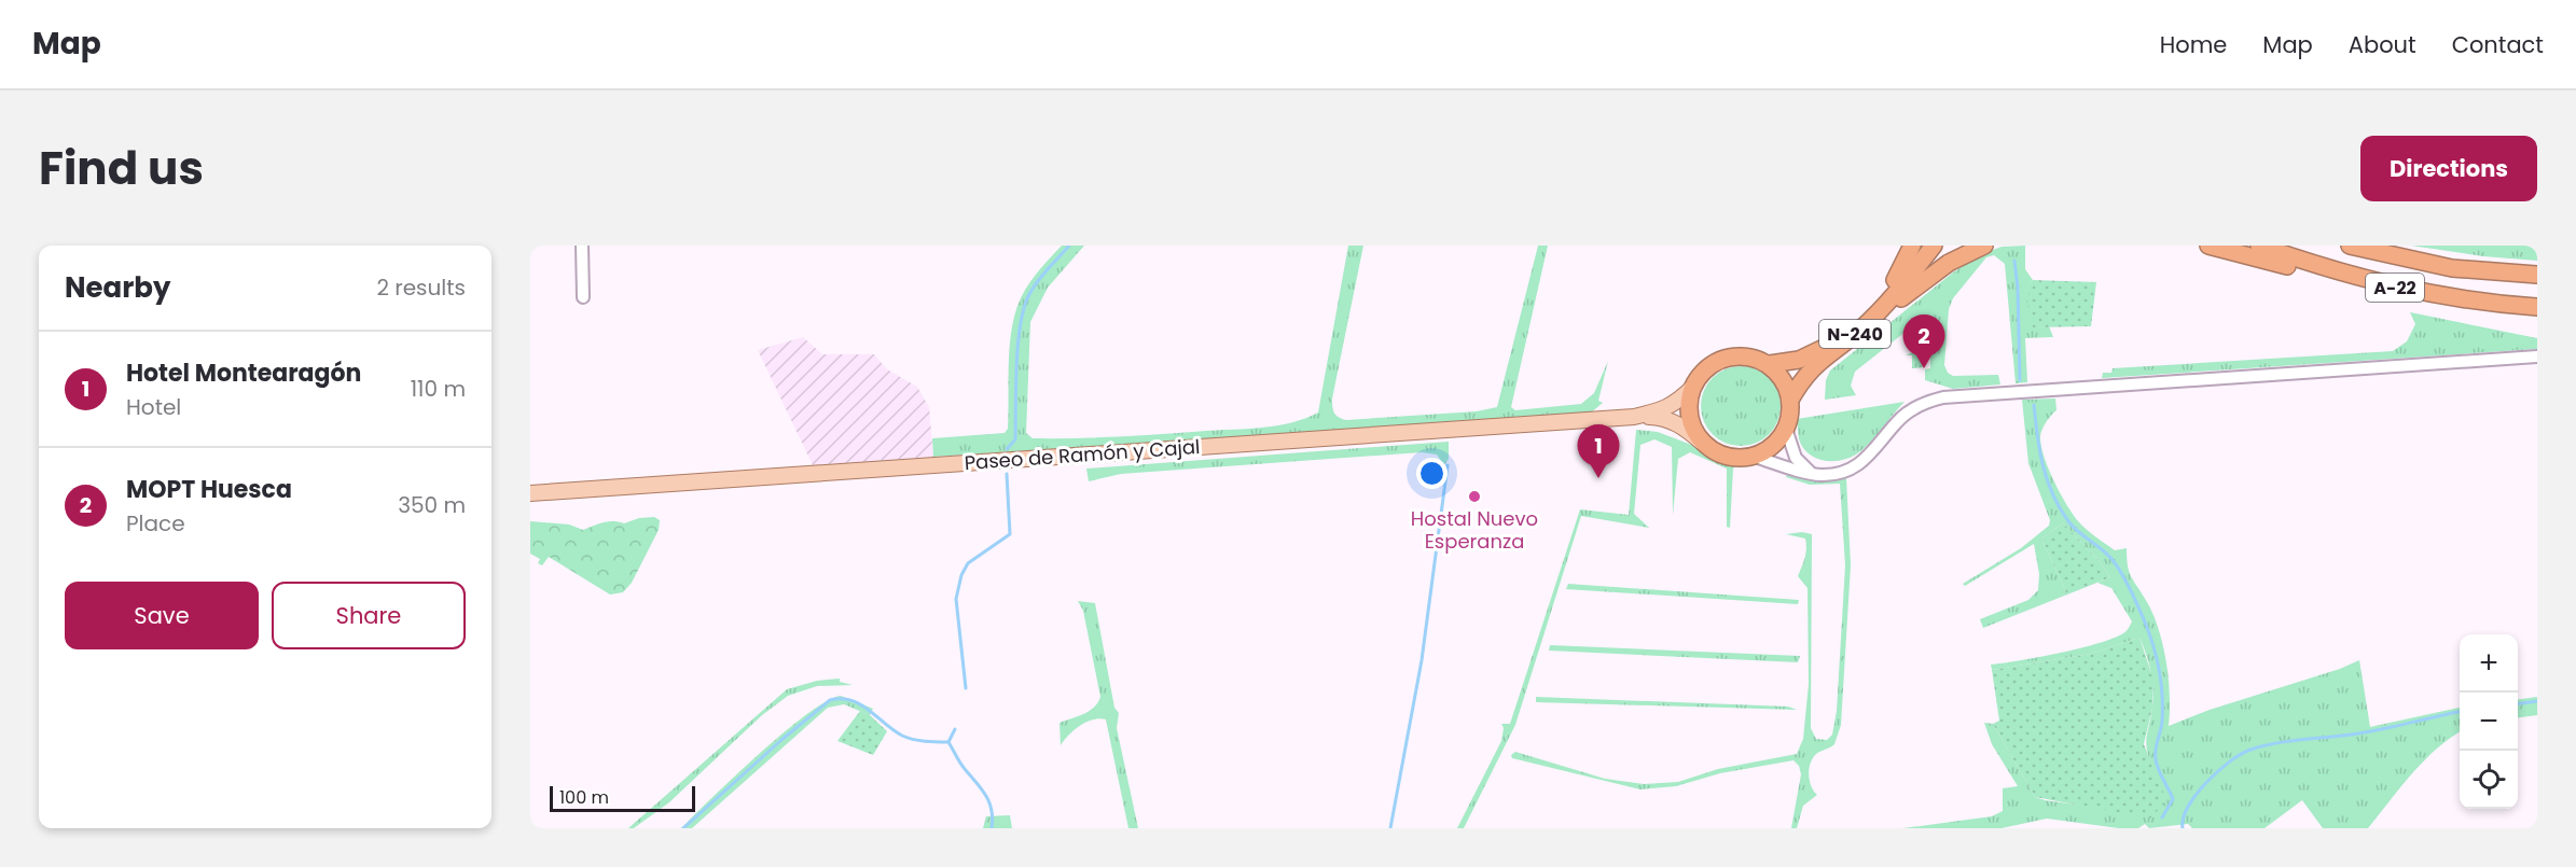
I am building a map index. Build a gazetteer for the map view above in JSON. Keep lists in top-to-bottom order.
{
  "streets": {
    "highway": ["A-22", "N-240"],
    "main road": ["Paseo de Ramón y Cajal"]
  },
  "places": ["Hostal Nuevo Esperanza"],
  "scale_bar": "100 m",
  "page": {
    "header": "Map",
    "nav": [
      "Home",
      "Map",
      "About",
      "Contact"
    ],
    "title": "Find us",
    "buttons": [
      "Directions",
      ["Save", "Share"]
    ],
    "heading": ["Nearby", "2 results"],
    "pins": ["2", "1"],
    "list": [
      {
        "mark": "1",
        "name": "Hotel Montearagón",
        "note": "Hotel",
        "value": "110 m"
      },
      {
        "mark": "2",
        "name": "MOPT Huesca",
        "note": "Place",
        "value": "350 m"
      }
    ],
    "map_buttons": ["+", "−"],
    "scale": "100 m"
  }
}
